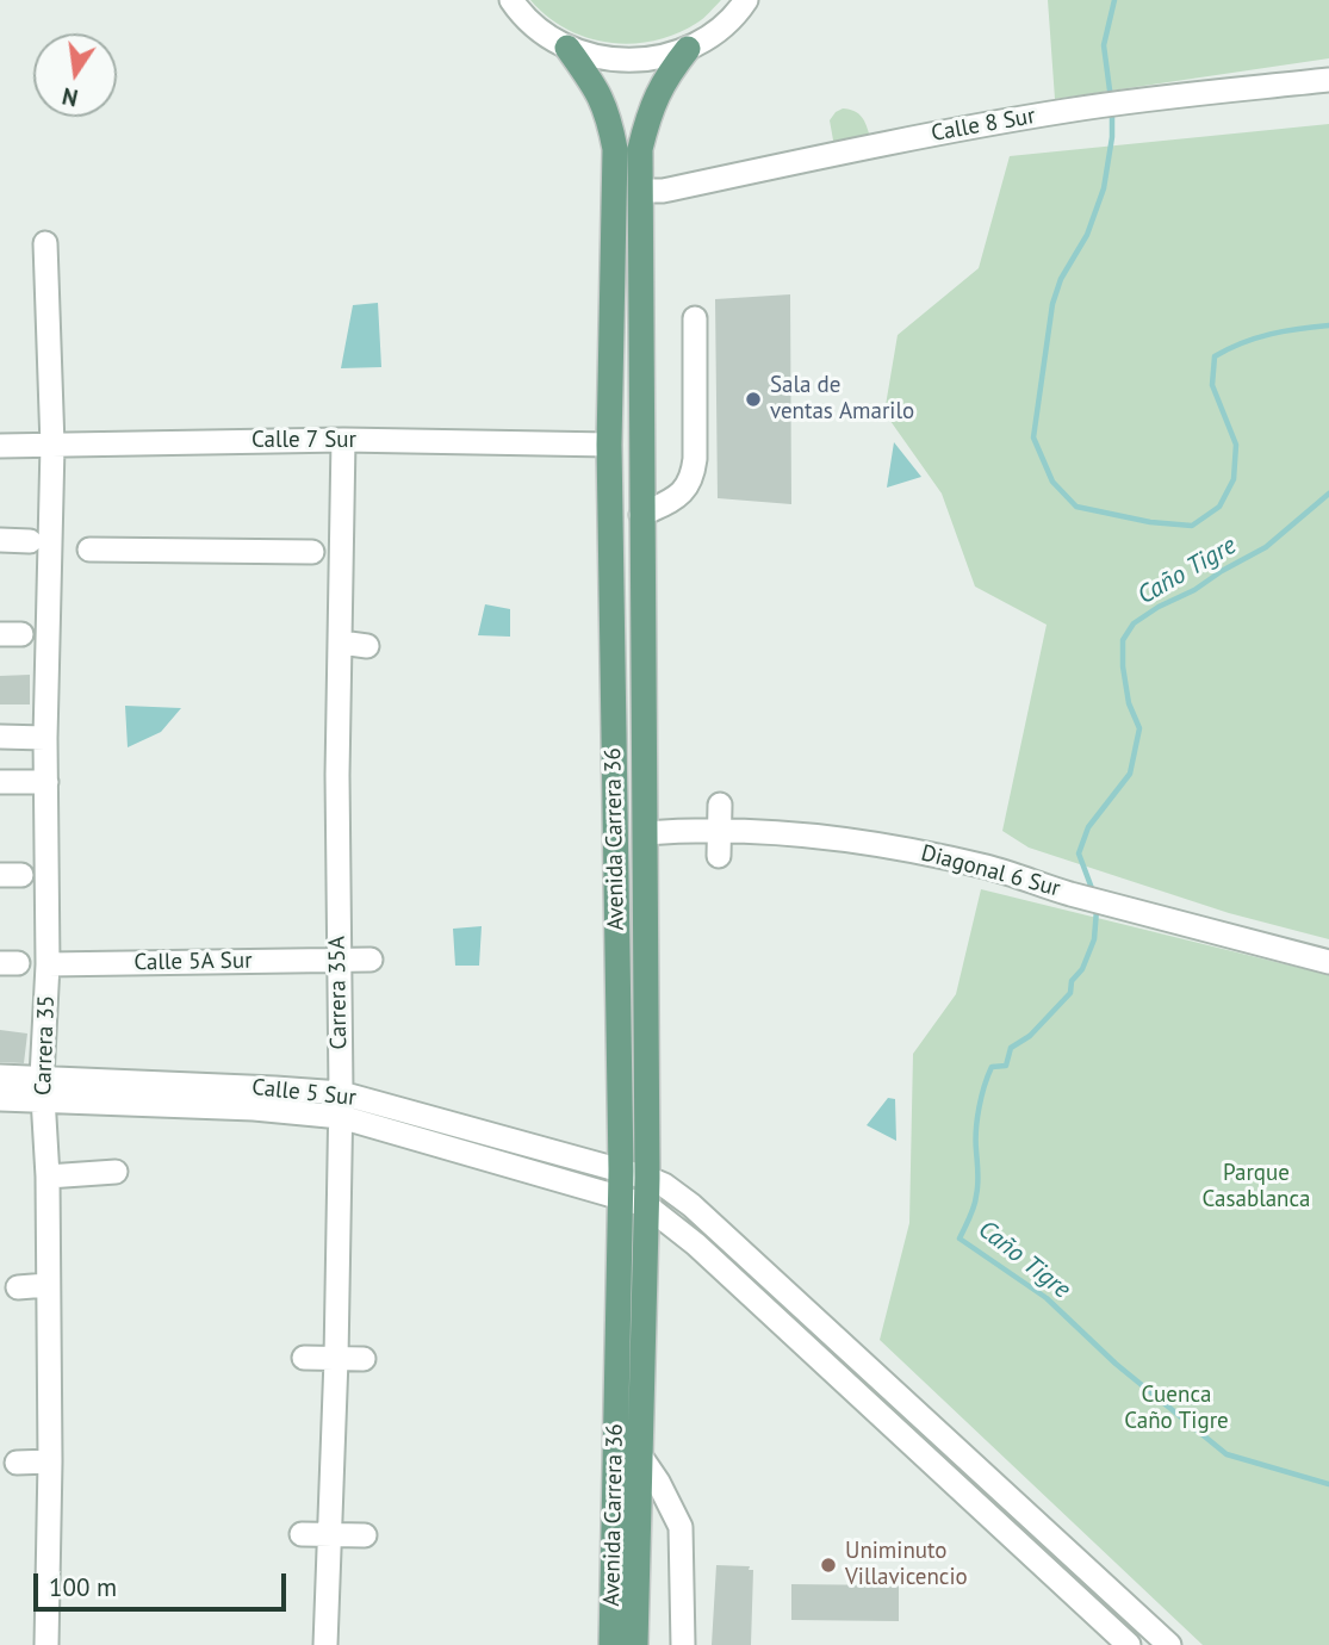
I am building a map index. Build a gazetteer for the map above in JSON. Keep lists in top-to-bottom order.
{
  "streets": {
    "main road": ["Avenida Carrera 36"],
    "street": [
      "Calle 8 Sur",
      "Calle 7 Sur",
      "Diagonal 6 Sur",
      "Calle 5A Sur",
      "Carrera 35A",
      "Carrera 35",
      "Calle 5 Sur"
    ]
  },
  "crossings": [
    ["Calle 8 Sur", "Avenida Carrera 36"],
    ["Calle 7 Sur", "Avenida Carrera 36"],
    ["Calle 7 Sur", "Carrera 35A"],
    ["Calle 7 Sur", "Carrera 35"],
    ["Avenida Carrera 36", "Diagonal 6 Sur"],
    ["Avenida Carrera 36", "Calle 5 Sur"],
    ["Calle 5A Sur", "Carrera 35A"],
    ["Calle 5A Sur", "Carrera 35"],
    ["Carrera 35A", "Calle 5 Sur"],
    ["Carrera 35", "Calle 5 Sur"]
  ],
  "water": ["Caño Tigre"],
  "parks": ["Parque Casablanca", "Cuenca Caño Tigre"],
  "places": ["Sala de ventas Amarilo", "Uniminuto Villavicencio"],
  "scale_bar": "100 m",
  "north": "bottom"
}
